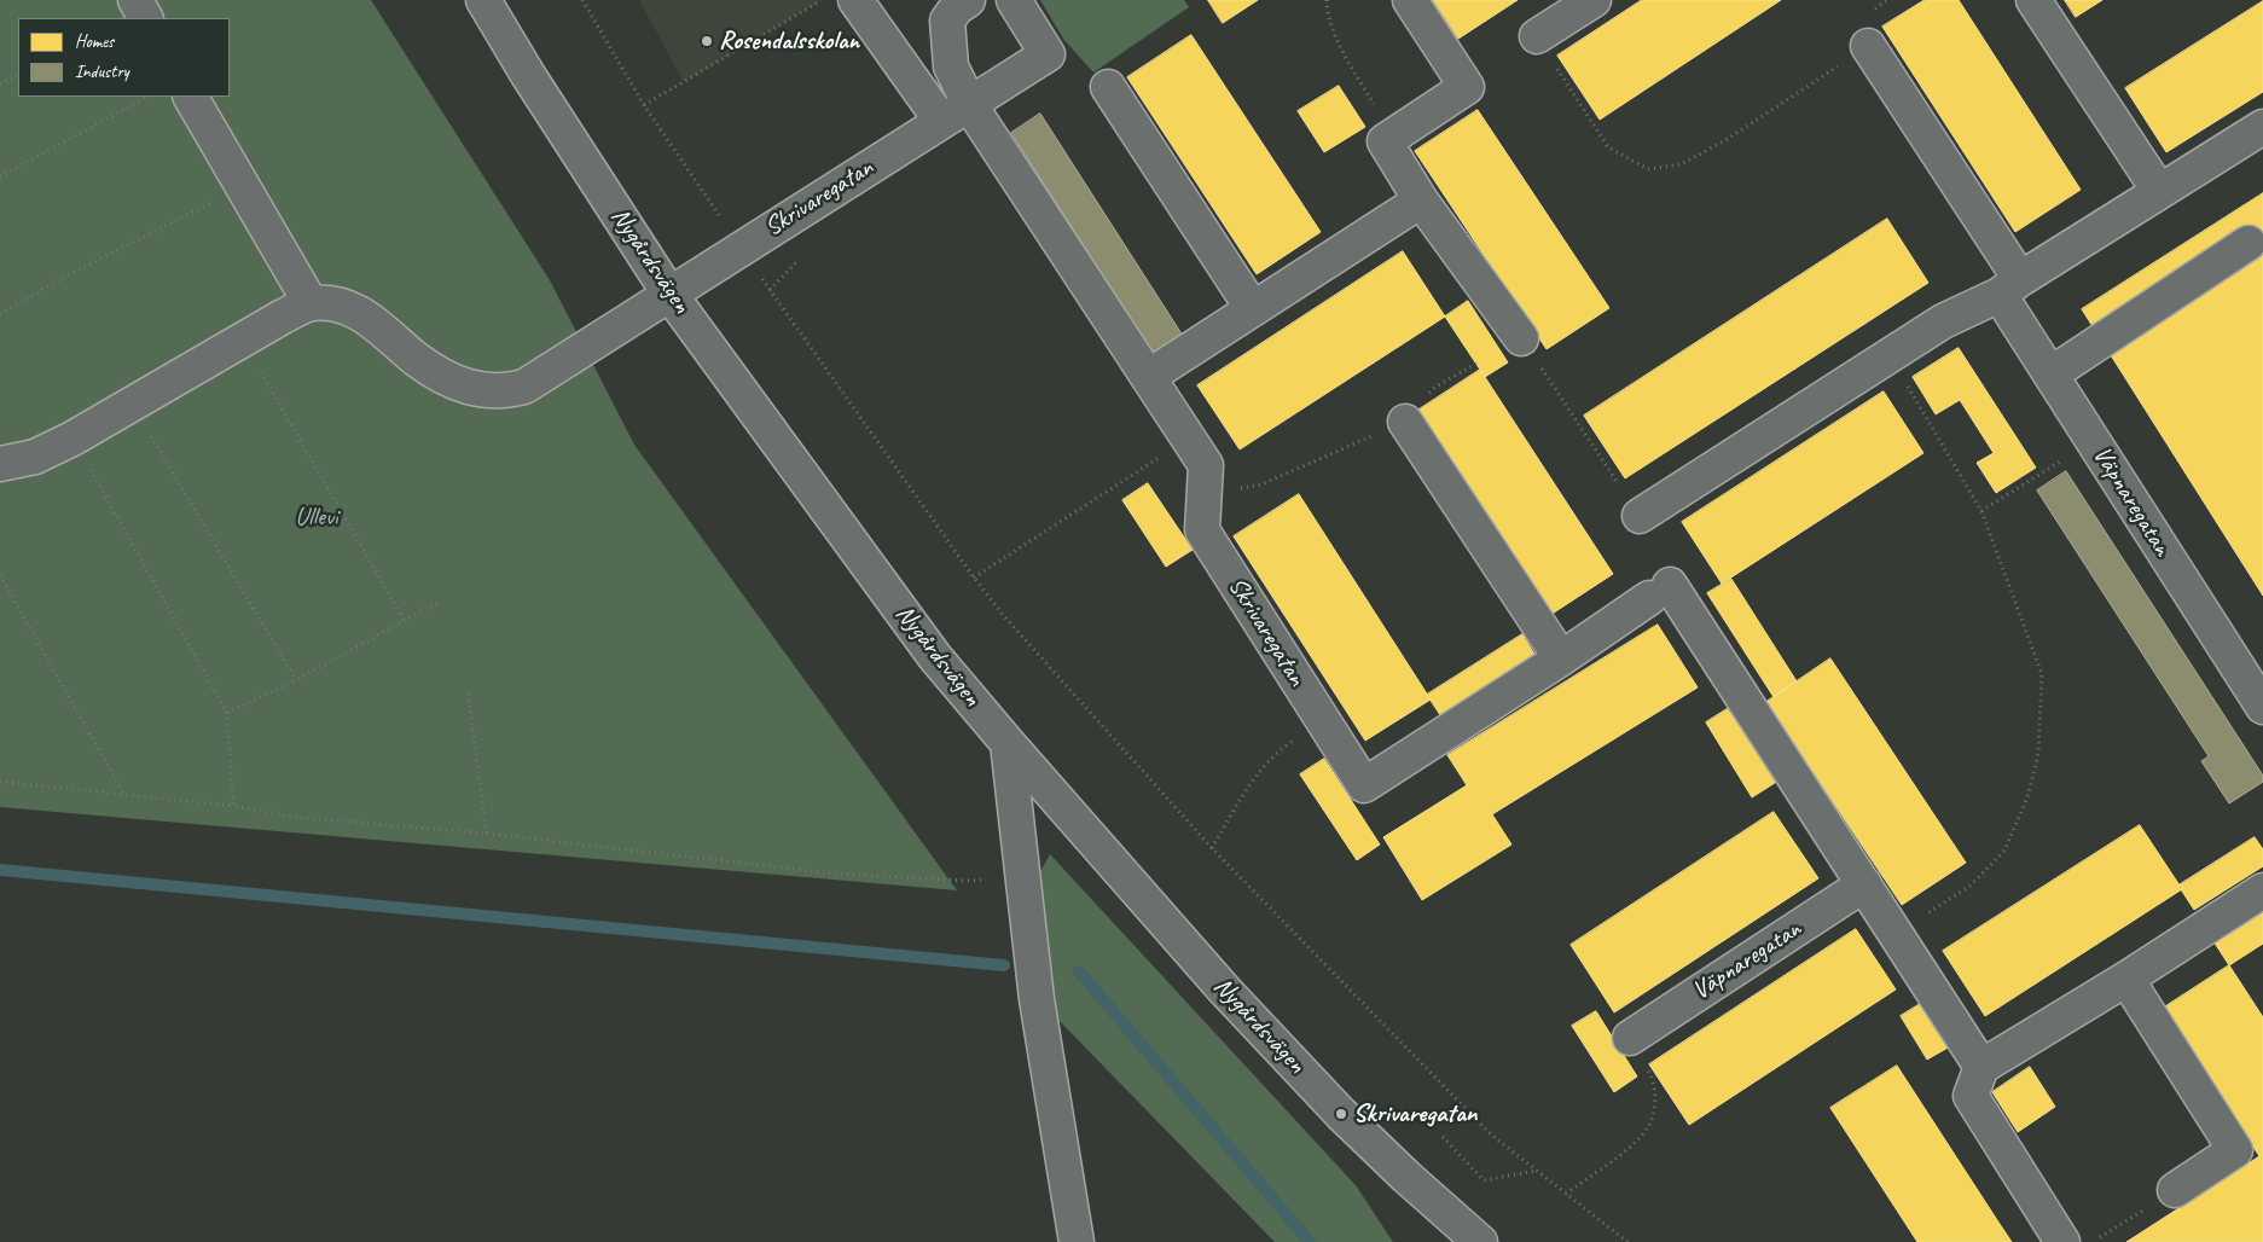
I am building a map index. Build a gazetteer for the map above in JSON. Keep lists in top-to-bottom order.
{
  "streets": {
    "street": ["Skrivaregatan", "Nygårdsvägen", "Väpnaregatan"]
  },
  "crossings": [
    ["Skrivaregatan", "Nygårdsvägen"],
    ["Skrivaregatan", "Väpnaregatan"]
  ],
  "parks": ["Ullevi"],
  "places": ["Rosendalsskolan", "Skrivaregatan"],
  "legend": ["Homes", "Industry"]
}
